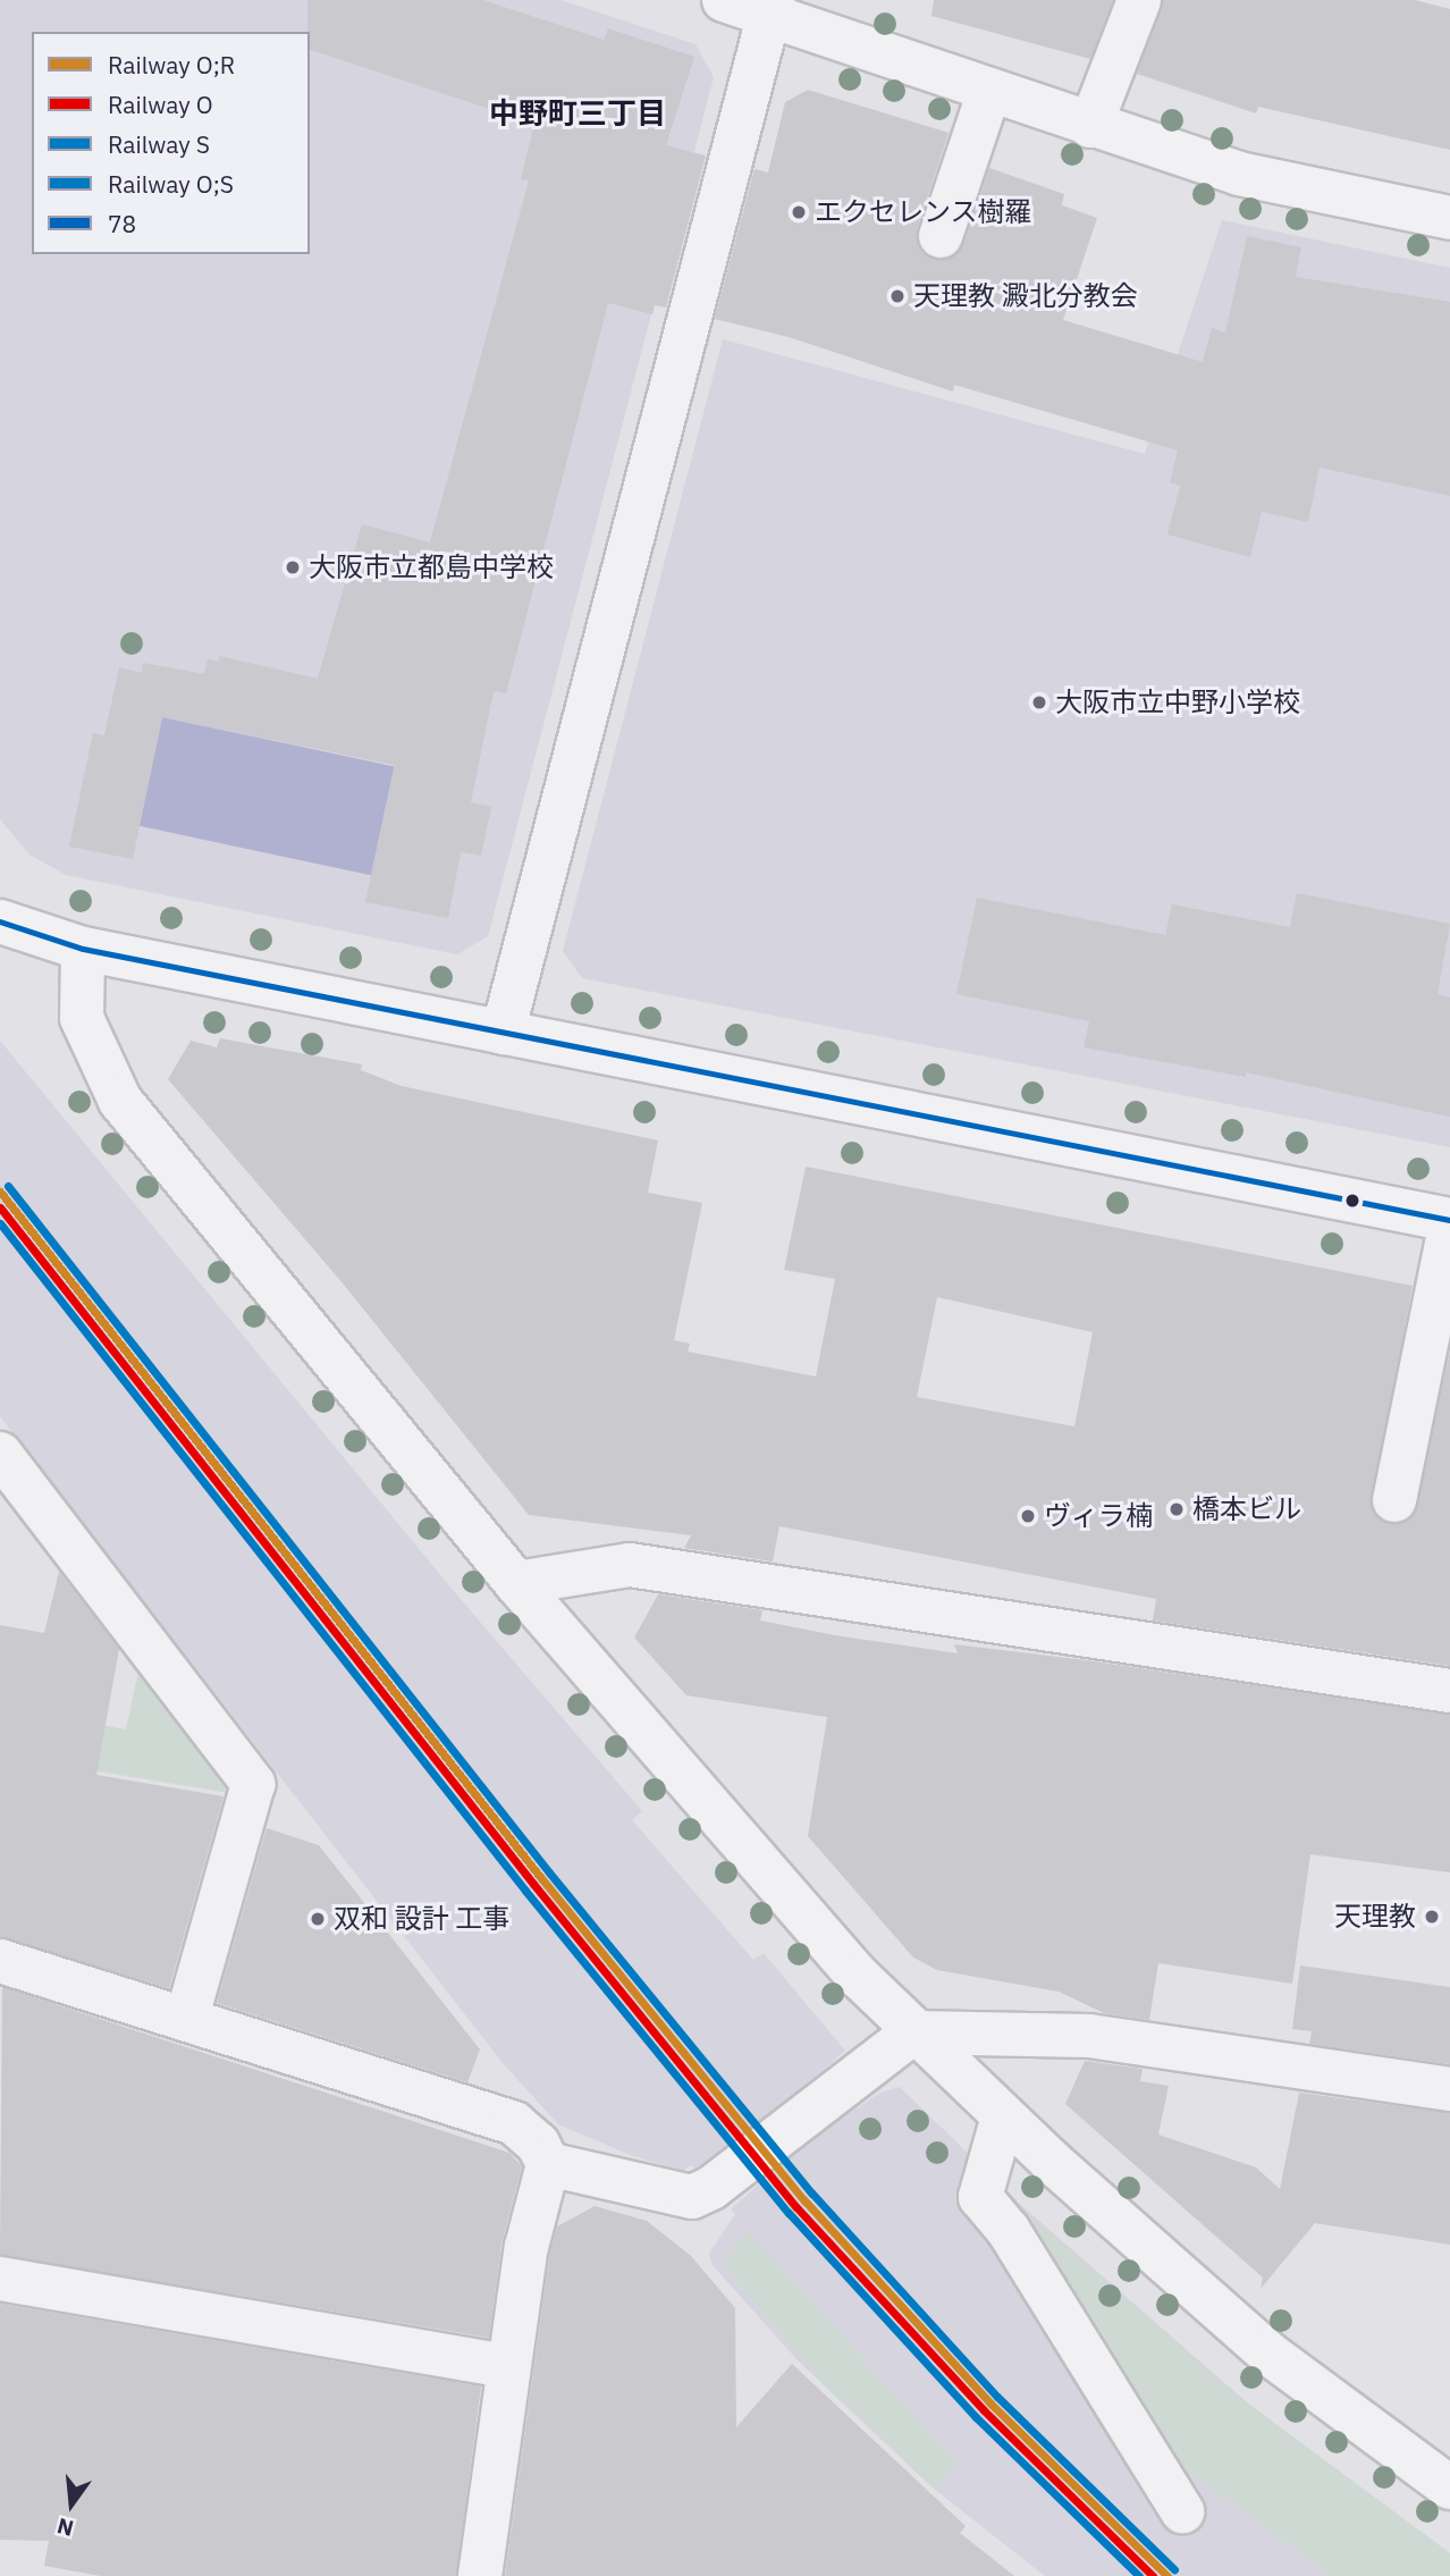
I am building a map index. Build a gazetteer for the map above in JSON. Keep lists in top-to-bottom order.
{
  "districts": ["中野町三丁目"],
  "places": [
    "エクセレンス樹羅",
    "天理教 澱北分教会",
    "大阪市立都島中学校",
    "大阪市立中野小学校",
    "橋本ビル",
    "ヴィラ楠",
    "天理教",
    "双和 設計 工事"
  ],
  "lines": [
    "transit line 78",
    "rail line S",
    "rail line O;R",
    "rail line O",
    "rail line O;S"
  ],
  "legend": [
    "Railway O;R",
    "Railway O",
    "Railway S",
    "Railway O;S",
    "78"
  ],
  "north": "bottom"
}
